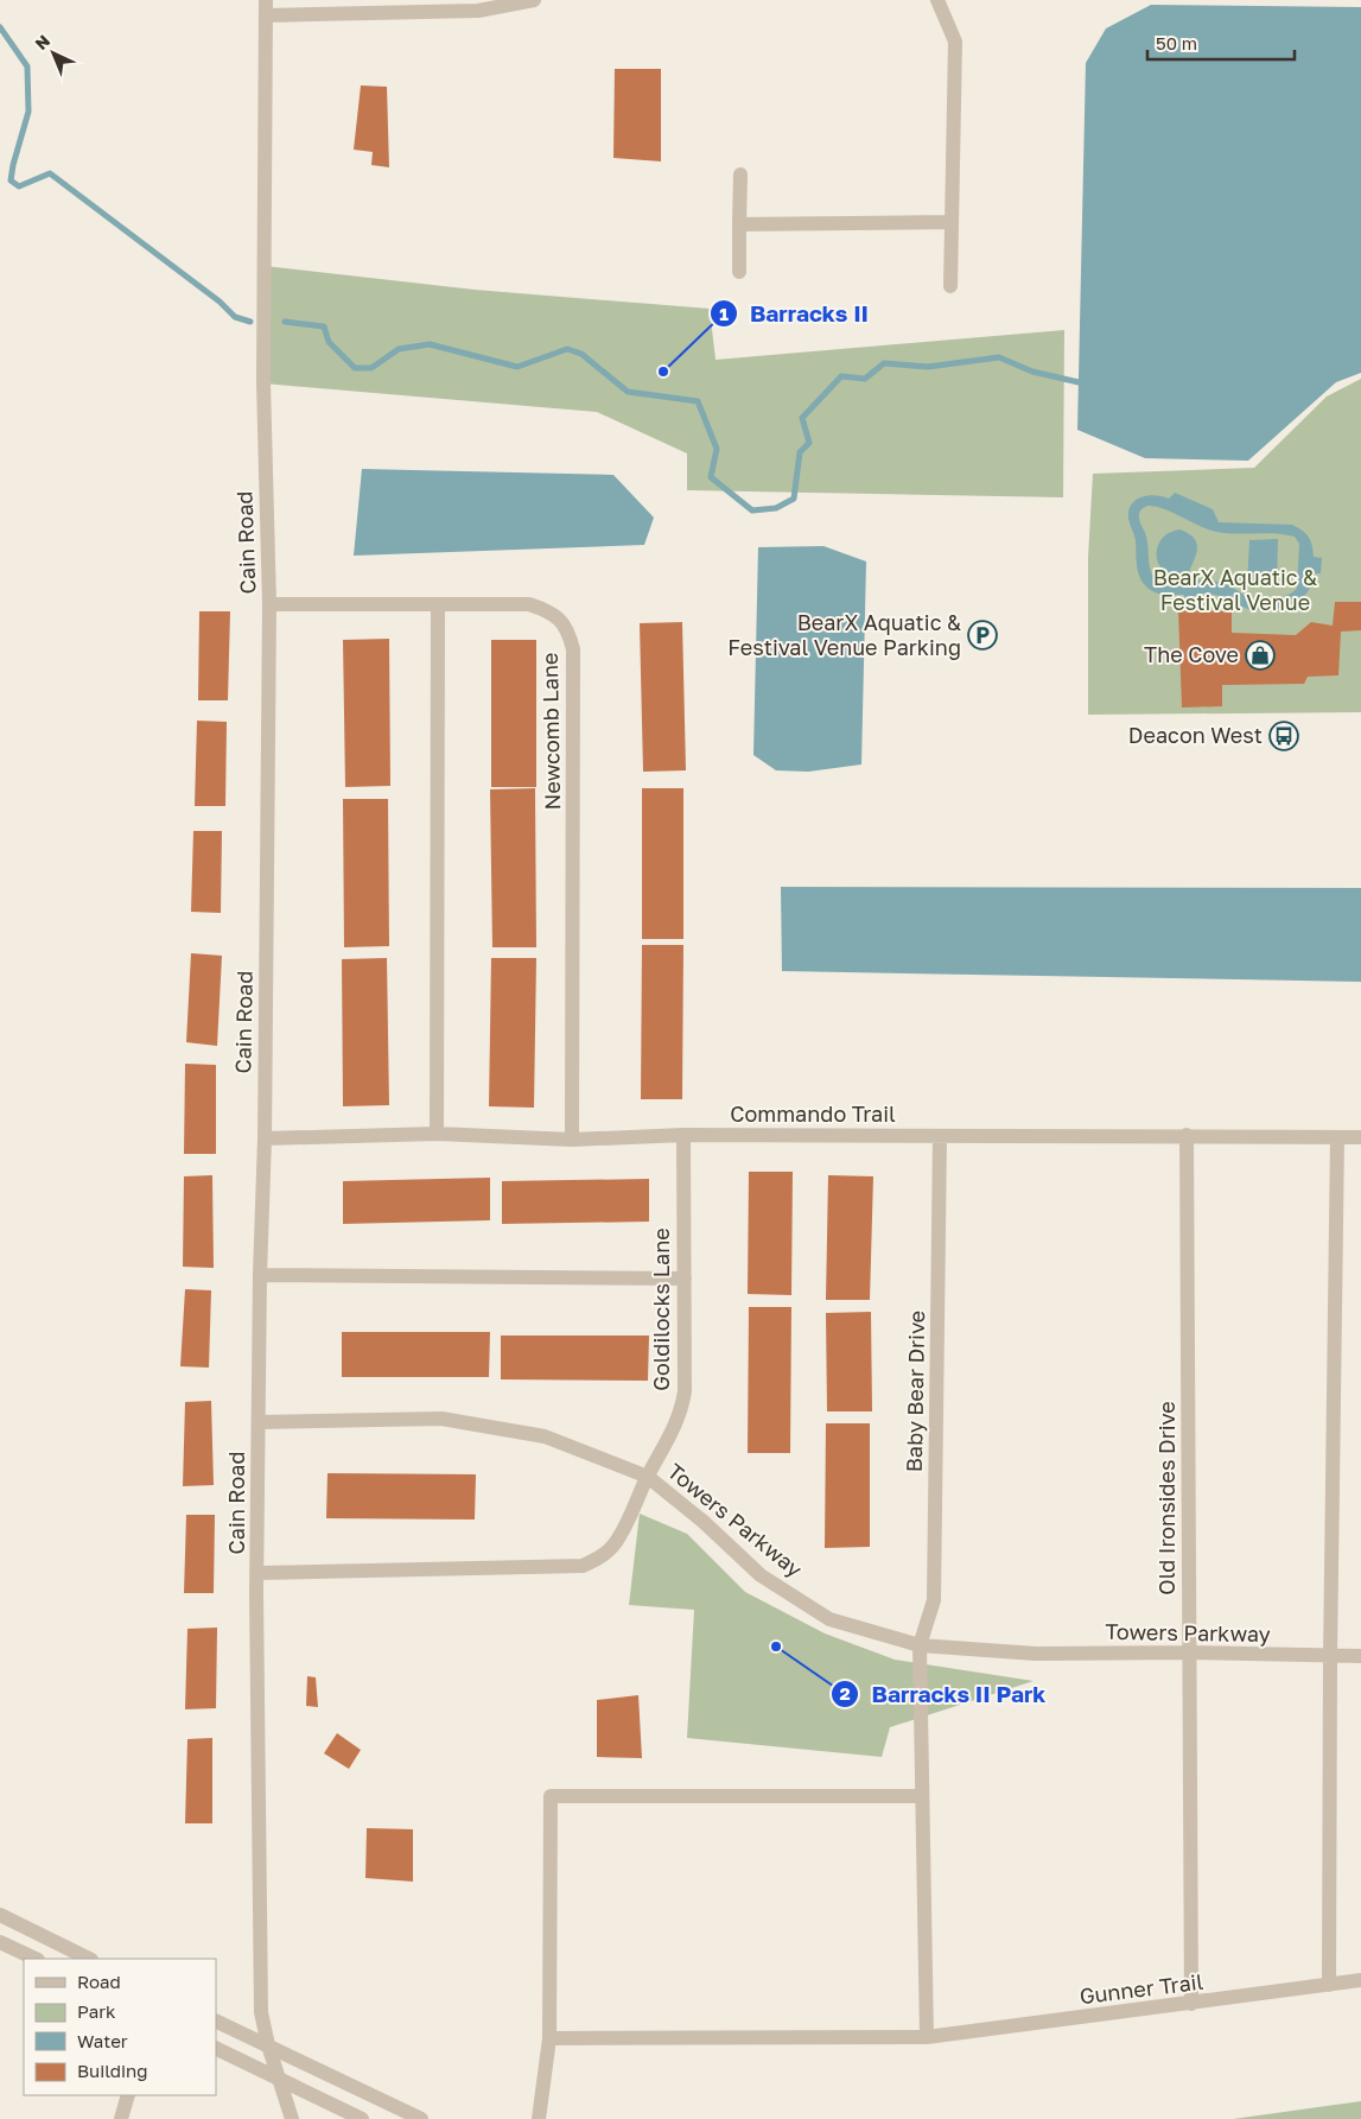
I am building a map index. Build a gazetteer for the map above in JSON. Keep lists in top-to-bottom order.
{
  "streets": {
    "street": [
      "Cain Road",
      "Newcomb Lane",
      "Commando Trail",
      "Goldilocks Lane",
      "Baby Bear Drive",
      "Old Ironsides Drive",
      "Towers Parkway",
      "Gunner Trail"
    ]
  },
  "crossings": [
    ["Cain Road", "Newcomb Lane"],
    ["Cain Road", "Commando Trail"],
    ["Cain Road", "Goldilocks Lane"],
    ["Cain Road", "Towers Parkway"],
    ["Newcomb Lane", "Commando Trail"],
    ["Commando Trail", "Goldilocks Lane"],
    ["Commando Trail", "Baby Bear Drive"],
    ["Commando Trail", "Old Ironsides Drive"],
    ["Goldilocks Lane", "Towers Parkway"],
    ["Baby Bear Drive", "Towers Parkway"],
    ["Baby Bear Drive", "Gunner Trail"],
    ["Old Ironsides Drive", "Towers Parkway"],
    ["Old Ironsides Drive", "Gunner Trail"]
  ],
  "parks": ["BearX Aquatic & Festival Venue"],
  "places": {
    "other": ["Barracks II", "Barracks II Park"],
    "parking": ["BearX Aquatic & Festival Venue Parking"],
    "shop": ["The Cove"],
    "bus stop": ["Deacon West"]
  },
  "legend": [
    "Road",
    "Park",
    "Water",
    "Building"
  ],
  "scale_bar": "50 m",
  "north": "top left"
}
